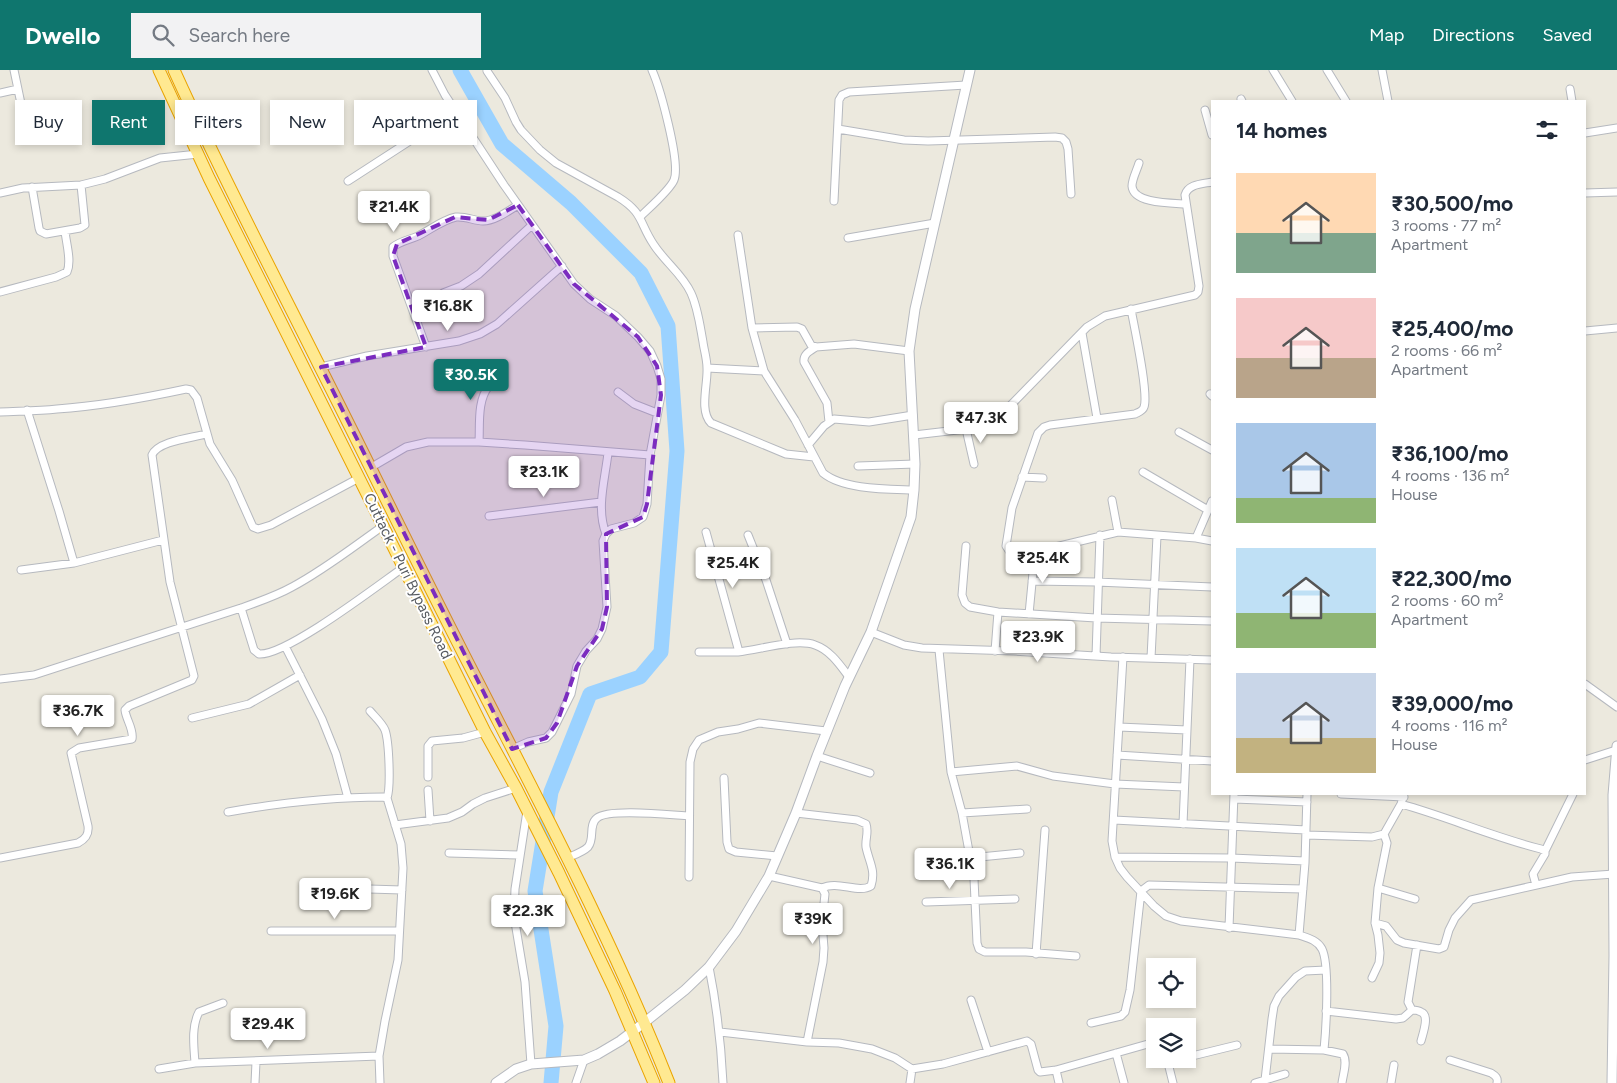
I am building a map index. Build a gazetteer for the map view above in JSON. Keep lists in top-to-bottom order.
{
  "streets": {
    "highway": ["Cuttack - Puri Bypass Road"]
  },
  "page": {
    "header": "Dwello",
    "search": "Search here",
    "nav": ["Map", "Directions", "Saved"],
    "chip": [
      "Buy",
      "Rent",
      "Filters",
      "New",
      "Apartment"
    ],
    "heading": "14 homes",
    "list": [
      {
        "name": "₹30,500/mo",
        "note": "3 rooms · 77 m² · Apartment"
      },
      {
        "name": "₹25,400/mo",
        "note": "2 rooms · 66 m² · Apartment"
      },
      {
        "name": "₹36,100/mo",
        "note": "4 rooms · 136 m² · House"
      },
      {
        "name": "₹22,300/mo",
        "note": "2 rooms · 60 m² · Apartment"
      },
      {
        "name": "₹39,000/mo",
        "note": "4 rooms · 116 m² · House"
      }
    ],
    "price": [
      "₹21.4K",
      "₹16.8K",
      "₹30.5K",
      "₹47.3K",
      "₹23.1K",
      "₹25.4K",
      "₹25.4K",
      "₹23.9K",
      "₹36.7K",
      "₹36.1K",
      "₹19.6K",
      "₹22.3K",
      "₹39K",
      "₹29.4K"
    ]
  }
}
